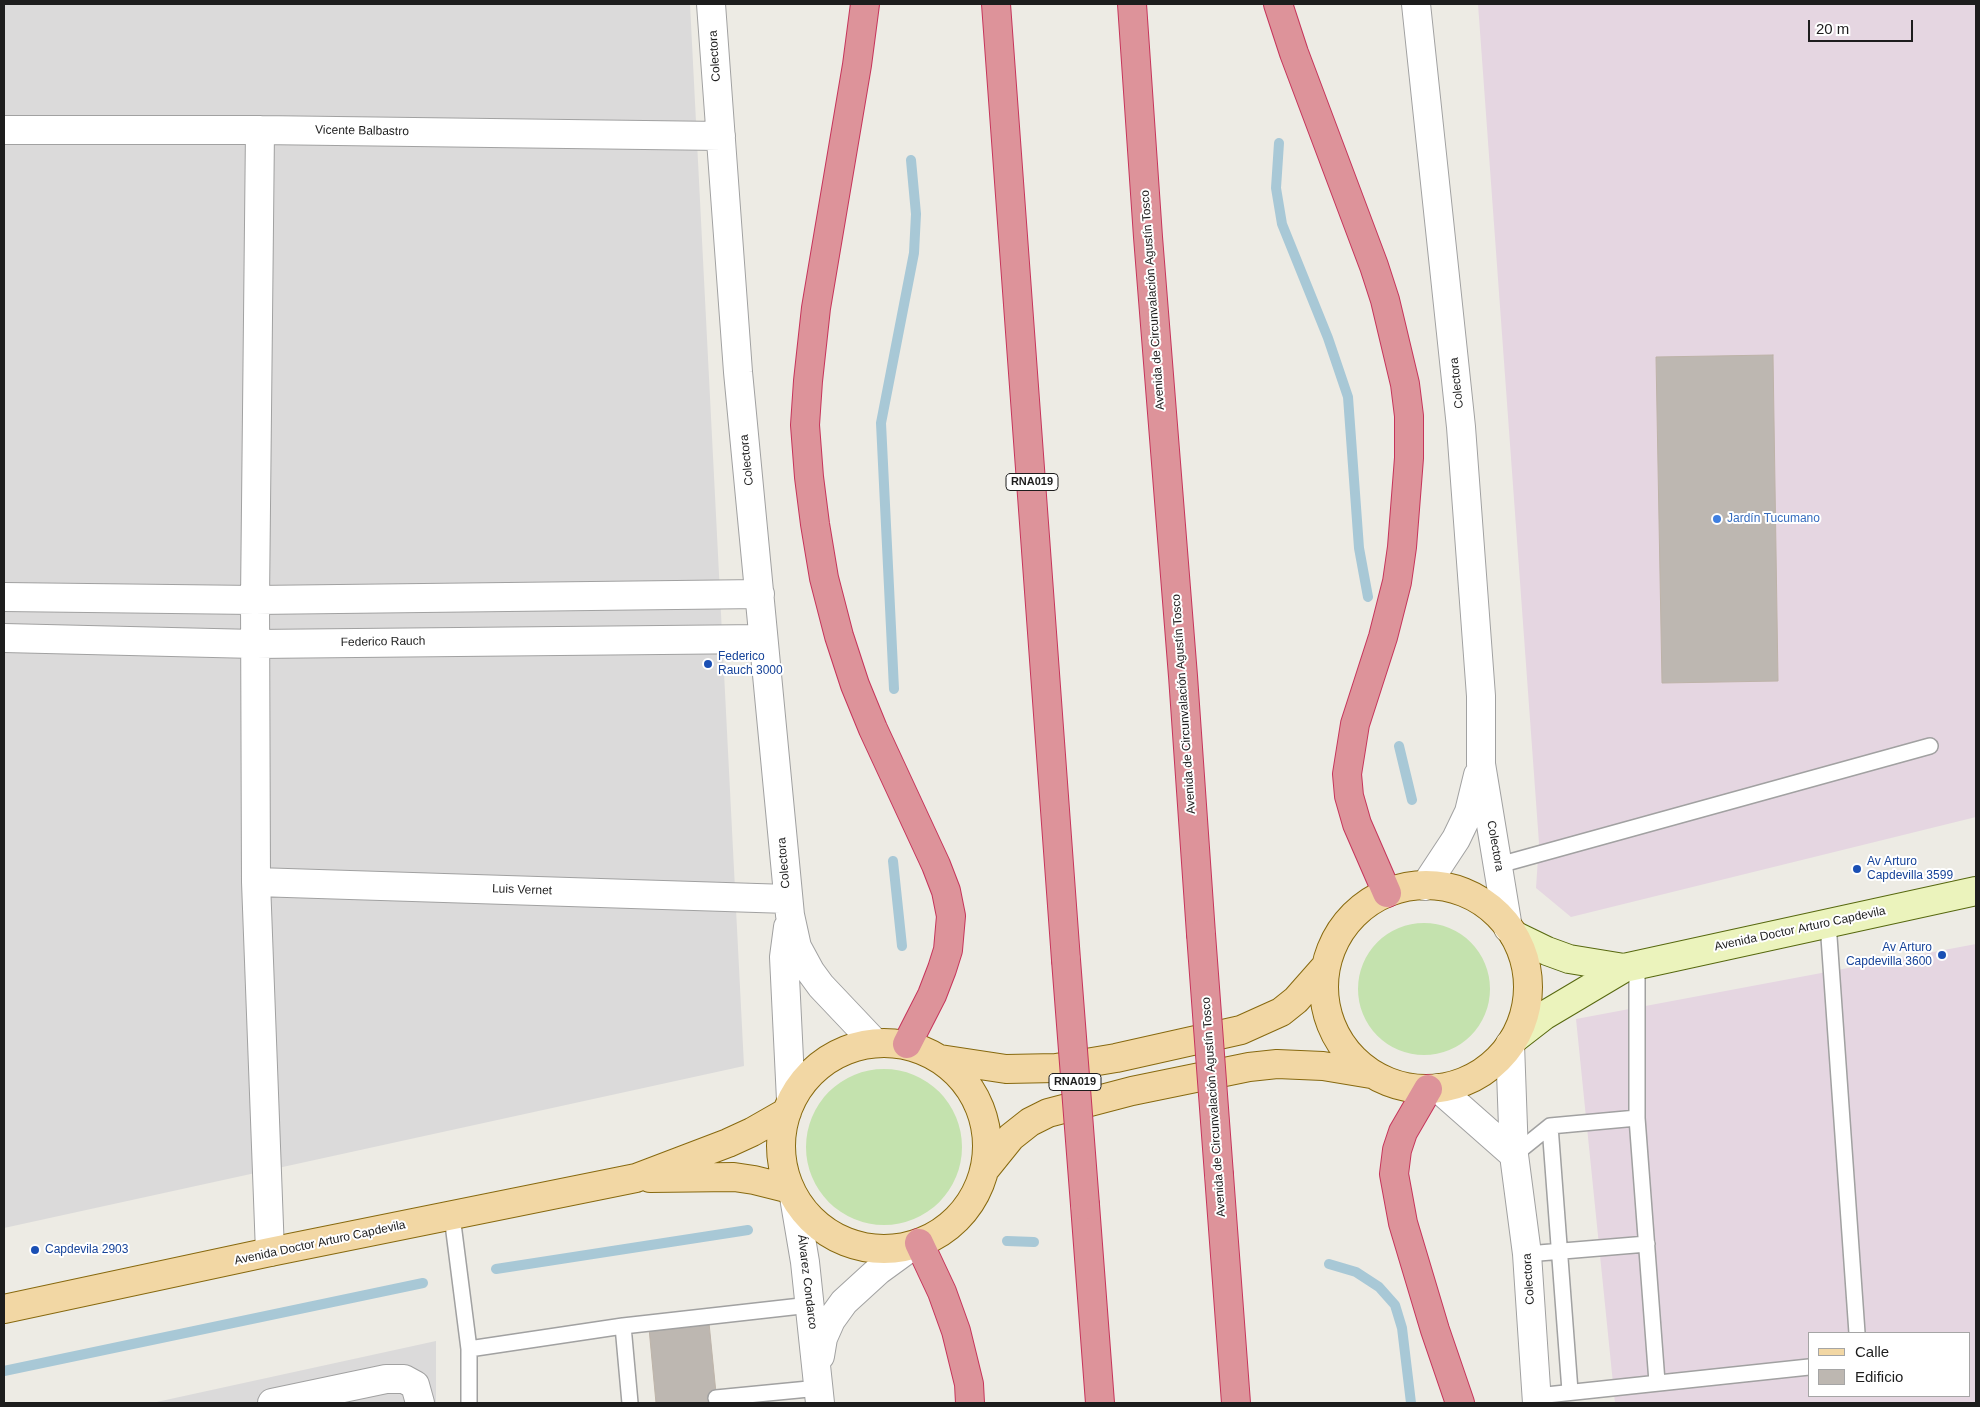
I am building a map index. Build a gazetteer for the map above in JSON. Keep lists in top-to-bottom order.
{
  "streets": {
    "highway": ["Avenida de Circunvalación Agustín Tosco", "RNA019"],
    "main road": ["Avenida Doctor Arturo Capdevila"],
    "street": [
      "Colectora",
      "Vicente Balbastro",
      "Federico Rauch",
      "Luis Vernet",
      "Álvarez Condarco"
    ]
  },
  "crossings": [
    ["Colectora", "Vicente Balbastro"],
    ["Colectora", "Federico Rauch"],
    ["Colectora", "Luis Vernet"],
    ["Colectora", "Avenida Doctor Arturo Capdevila"],
    ["Avenida Doctor Arturo Capdevila", "Álvarez Condarco"]
  ],
  "places": [
    "Jardín Tucumano",
    "Federico Rauch 3000",
    "Av Arturo Capdevilla 3599",
    "Av Arturo Capdevilla 3600",
    "Capdevila 2903"
  ],
  "legend": ["Calle", "Edificio"],
  "scale_bar": "20 m"
}
